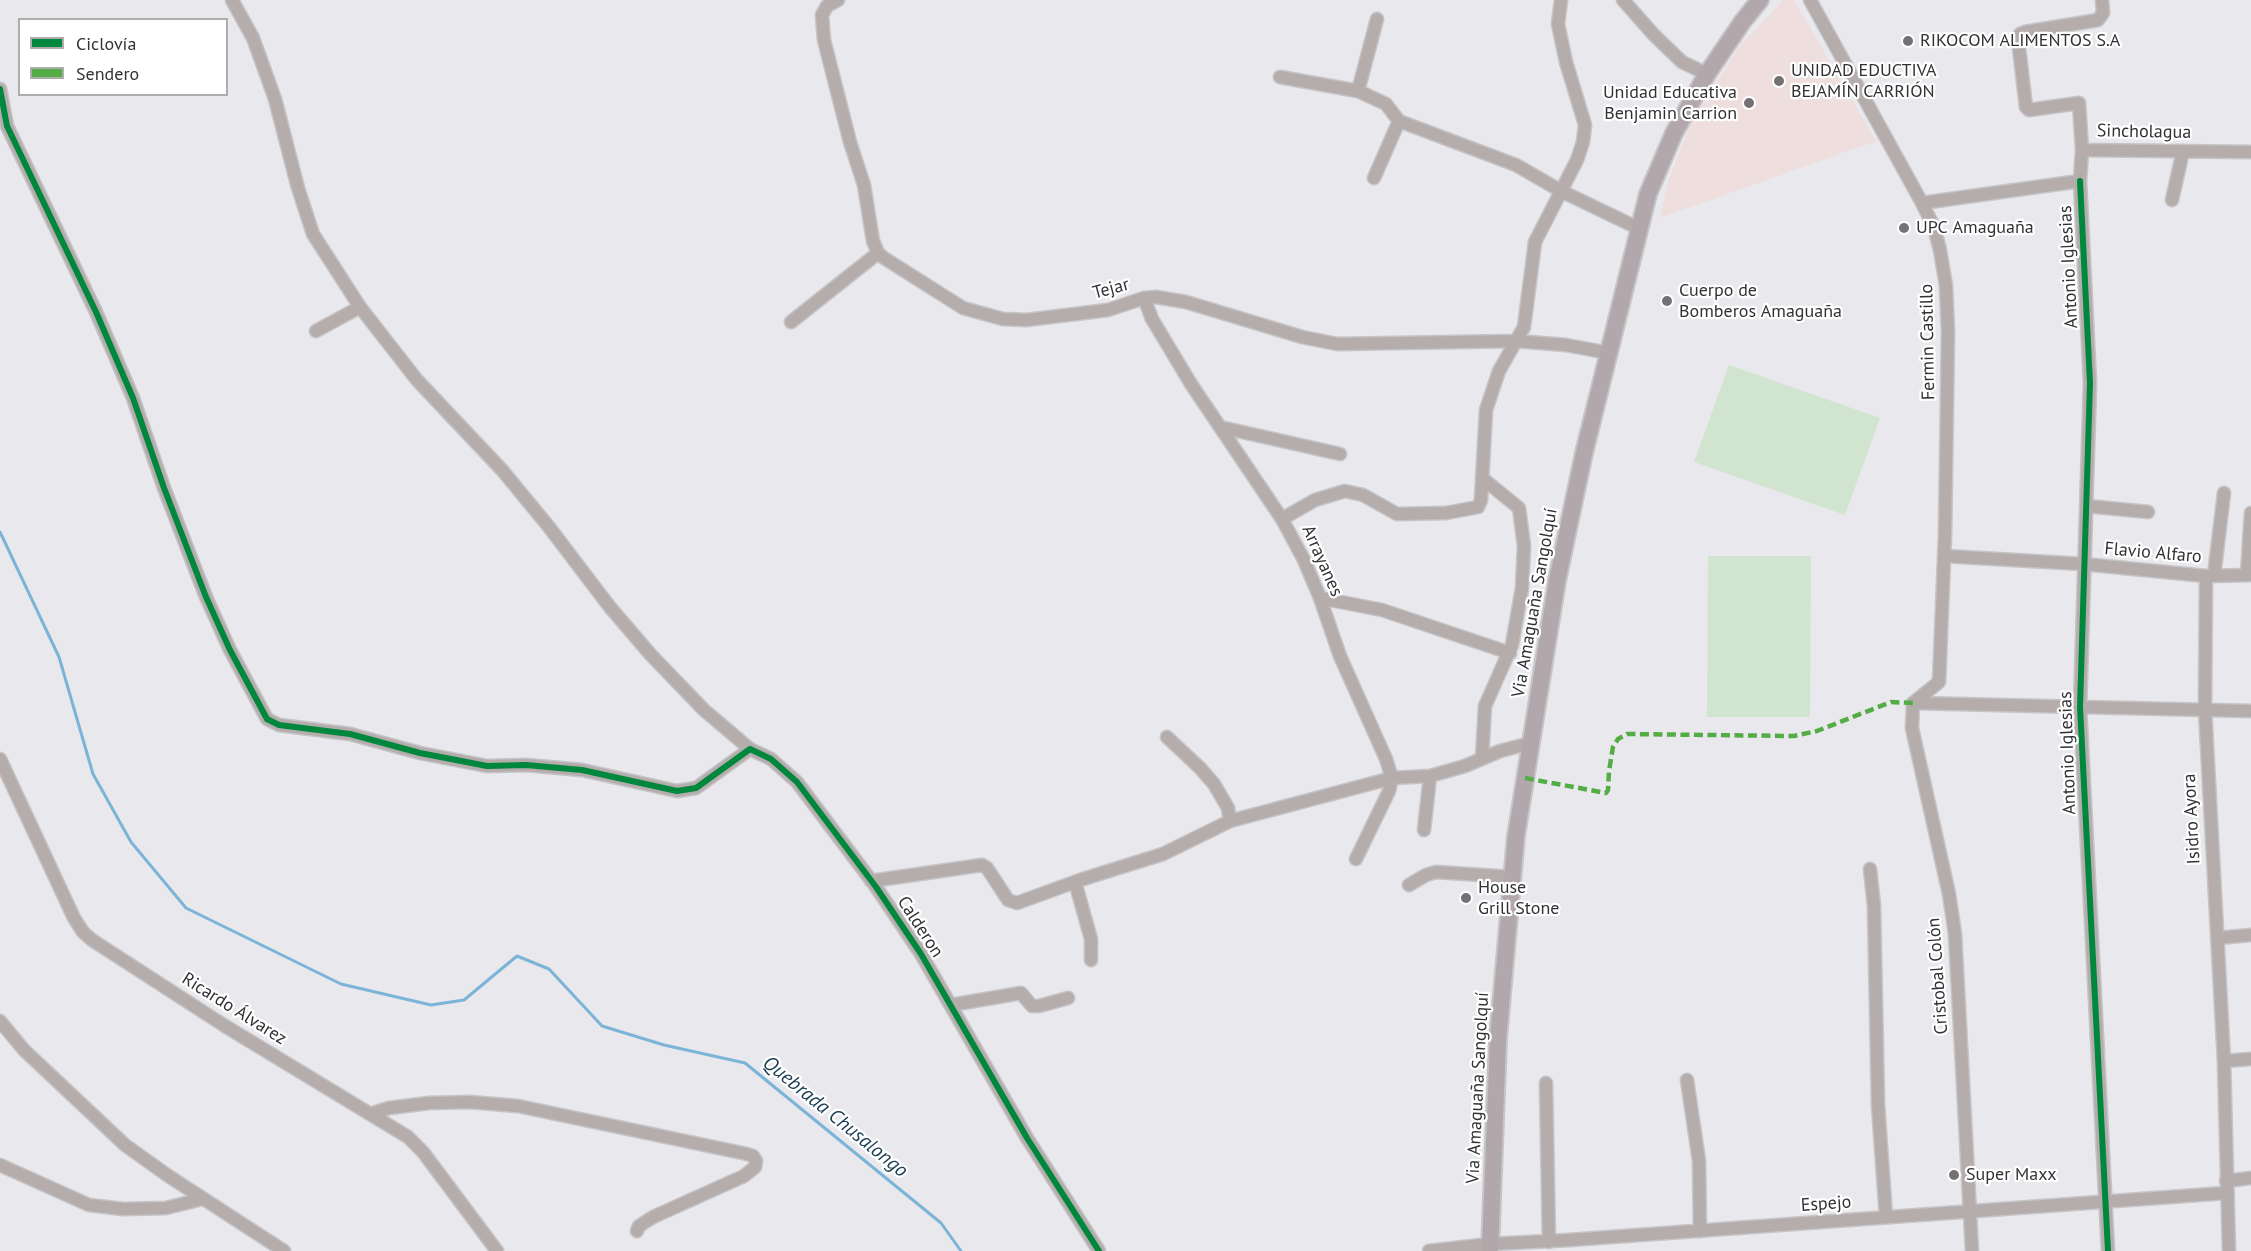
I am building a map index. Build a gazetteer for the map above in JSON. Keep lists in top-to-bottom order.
{
  "streets": {
    "highway": ["Via Amaguaña Sangolquí"],
    "street": [
      "Sincholagua",
      "Antonio Iglesias",
      "Tejar",
      "Fermin Castillo",
      "Flavio Alfaro",
      "Arrayanes",
      "Isidro Ayora",
      "Calderon",
      "Cristobal Colón",
      "Ricardo Álvarez",
      "Espejo"
    ]
  },
  "crossings": [
    ["Sincholagua", "Antonio Iglesias"],
    ["Antonio Iglesias", "Flavio Alfaro"],
    ["Antonio Iglesias", "Espejo"],
    ["Tejar", "Arrayanes"],
    ["Tejar", "Via Amaguaña Sangolquí"],
    ["Fermin Castillo", "Flavio Alfaro"],
    ["Flavio Alfaro", "Isidro Ayora"],
    ["Via Amaguaña Sangolquí", "Espejo"],
    ["Isidro Ayora", "Espejo"],
    ["Cristobal Colón", "Espejo"]
  ],
  "water": ["Quebrada Chusalongo"],
  "places": [
    "RIKOCOM ALIMENTOS S.A",
    "UNIDAD EDUCTIVA BEJAMÍN CARRIÓN",
    "Unidad Educativa Benjamin Carrion",
    "UPC Amaguaña",
    "Cuerpo de Bomberos Amaguaña",
    "House Grill Stone",
    "Super Maxx"
  ],
  "legend": ["Ciclovía", "Sendero"]
}
